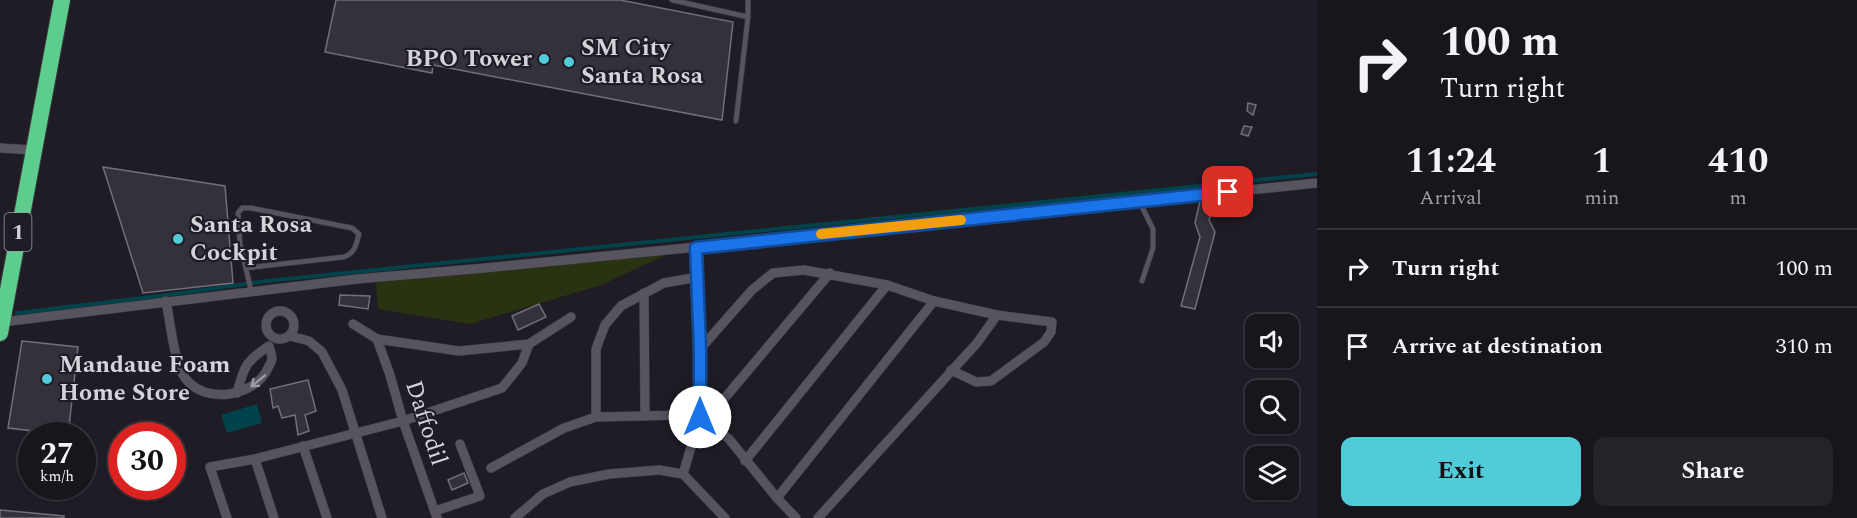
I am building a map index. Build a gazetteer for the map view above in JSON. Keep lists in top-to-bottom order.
{
  "streets": {
    "highway": ["1"],
    "street": ["Daffodil"]
  },
  "places": [
    "BPO Tower",
    "SM City Santa Rosa",
    "Santa Rosa Cockpit",
    "Mandaue Foam Home Store"
  ],
  "page": {
    "turn": ["100 m", "Turn right"],
    "eta": [
      "11:24",
      "Arrival",
      "1",
      "min",
      "410",
      "m"
    ],
    "list": [
      {
        "name": "Turn right",
        "value": "100 m"
      },
      {
        "name": "Arrive at destination",
        "value": "310 m"
      }
    ],
    "speed": "27 km/h",
    "limit": "30",
    "buttons": ["Exit", "Share"]
  }
}
